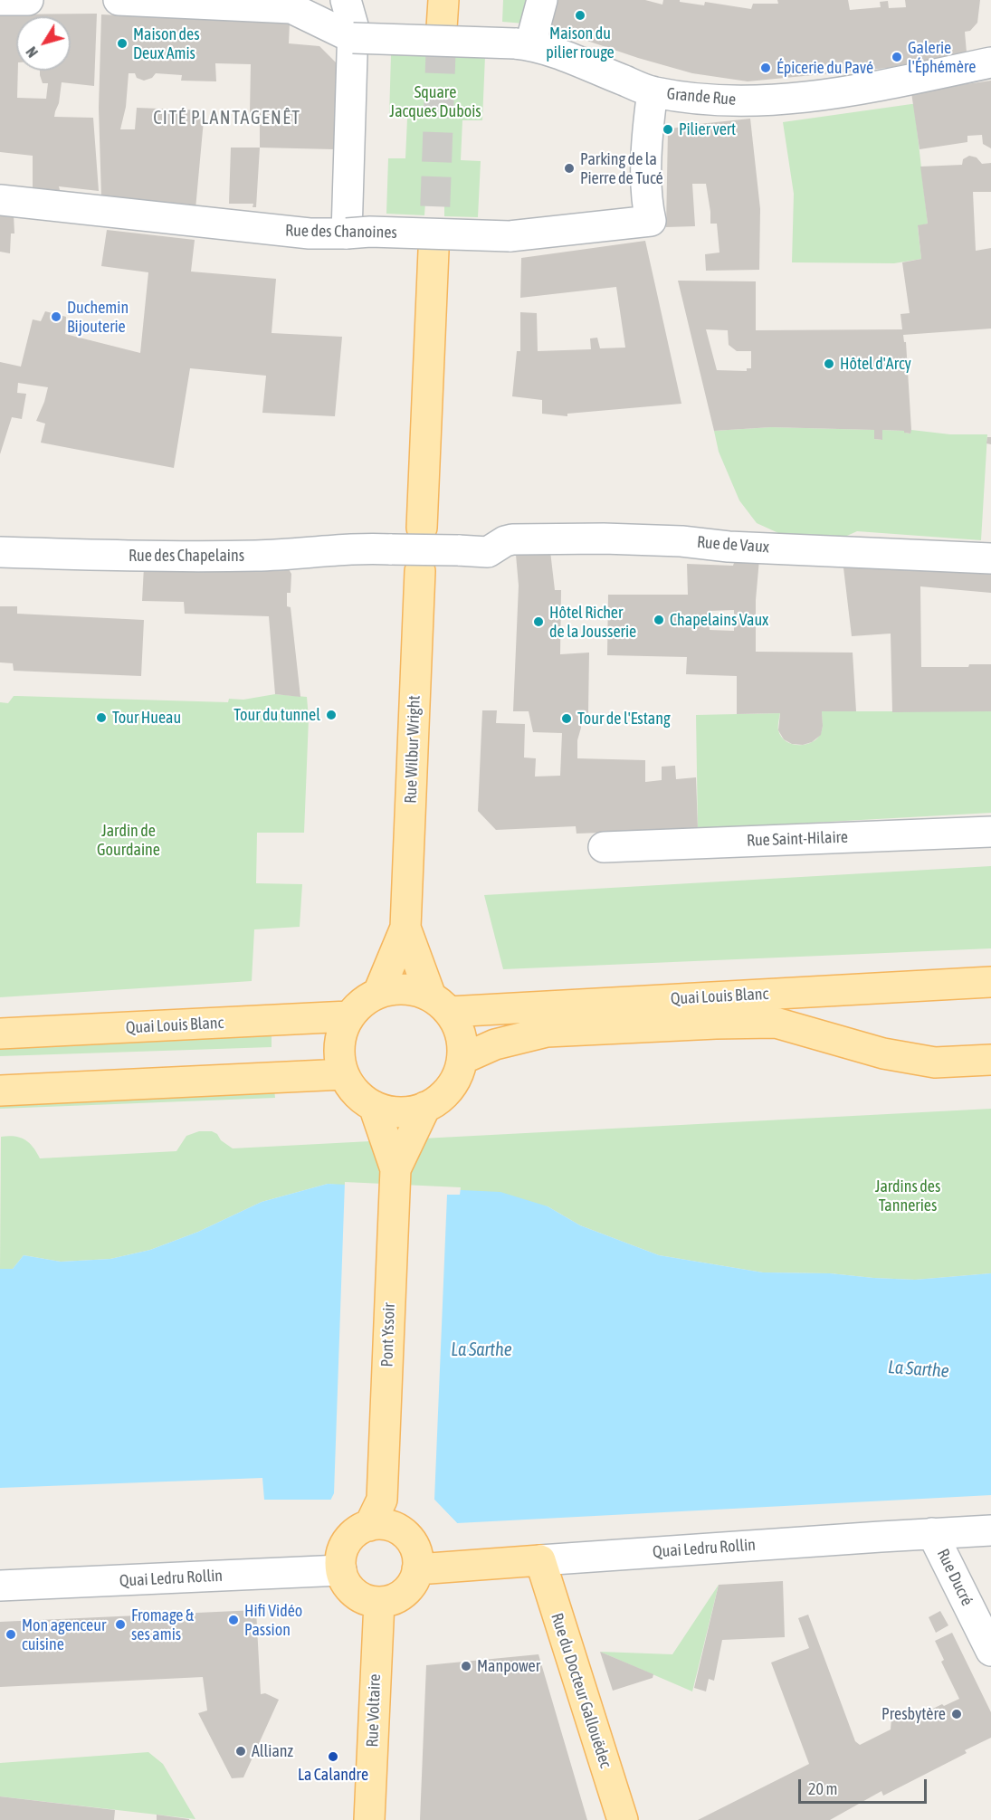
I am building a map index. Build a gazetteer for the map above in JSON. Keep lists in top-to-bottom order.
{
  "streets": {
    "main road": [
      "Rue Wilbur Wright",
      "Quai Louis Blanc",
      "Pont Yssoir",
      "Quai Ledru Rollin",
      "Rue du Docteur Gallouëdec",
      "Rue Voltaire"
    ],
    "street": [
      "Grande Rue",
      "Rue des Chanoines",
      "Rue de Vaux",
      "Rue des Chapelains",
      "Rue Saint-Hilaire",
      "Rue Ducré"
    ]
  },
  "crossings": [
    ["Grande Rue", "Rue des Chanoines"],
    ["Rue de Vaux", "Rue des Chapelains"],
    ["Rue Wilbur Wright", "Quai Louis Blanc"],
    ["Rue Wilbur Wright", "Pont Yssoir"],
    ["Quai Louis Blanc", "Pont Yssoir"],
    ["Pont Yssoir", "Quai Ledru Rollin"],
    ["Pont Yssoir", "Rue Voltaire"],
    ["Quai Ledru Rollin", "Rue Ducré"],
    ["Quai Ledru Rollin", "Rue du Docteur Gallouëdec"],
    ["Quai Ledru Rollin", "Rue Voltaire"]
  ],
  "districts": ["CITÉ PLANTAGENÊT"],
  "water": ["La Sarthe"],
  "parks": ["Square Jacques Dubois", "Jardin de Gourdaine", "Jardins des Tanneries"],
  "places": [
    "Maison du pilier rouge",
    "Maison des Deux Amis",
    "Galerie l'Éphémère",
    "Épicerie du Pavé",
    "Pilier vert",
    "Parking de la Pierre de Tucé",
    "Duchemin Bijouterie",
    "Hôtel d'Arcy",
    "Chapelains Vaux",
    "Hôtel Richer de la Jousserie",
    "Tour du tunnel",
    "Tour Hueau",
    "Tour de l'Estang",
    "Hifi Vidéo Passion",
    "Fromage & ses amis",
    "Mon agenceur cuisine",
    "Manpower",
    "Presbytère",
    "Allianz",
    "La Calandre"
  ],
  "scale_bar": "20 m",
  "north": "bottom left"
}
